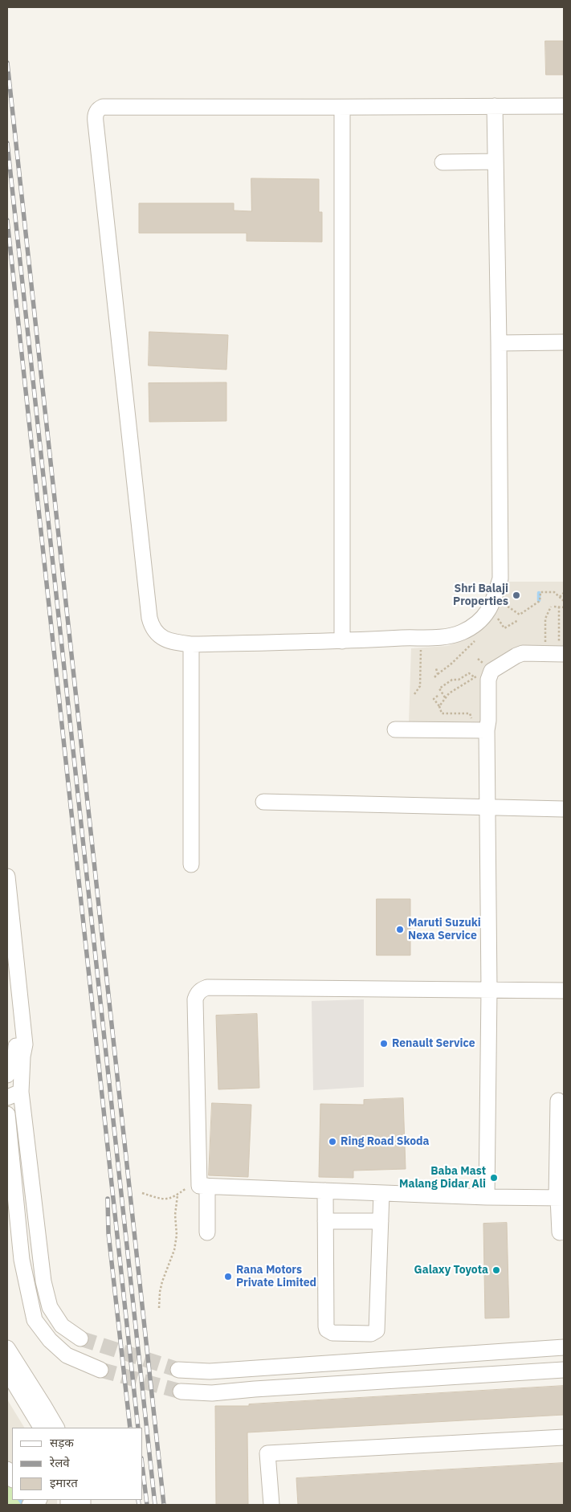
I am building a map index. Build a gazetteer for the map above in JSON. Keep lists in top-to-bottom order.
{
  "places": [
    "Shri Balaji Properties",
    "Maruti Suzuki Nexa Service",
    "Renault Service",
    "Ring Road Skoda",
    "Baba Mast Malang Didar Ali",
    "Galaxy Toyota",
    "Rana Motors Private Limited"
  ],
  "legend": ["सड़क", "रेलवे", "इमारत"]
}
